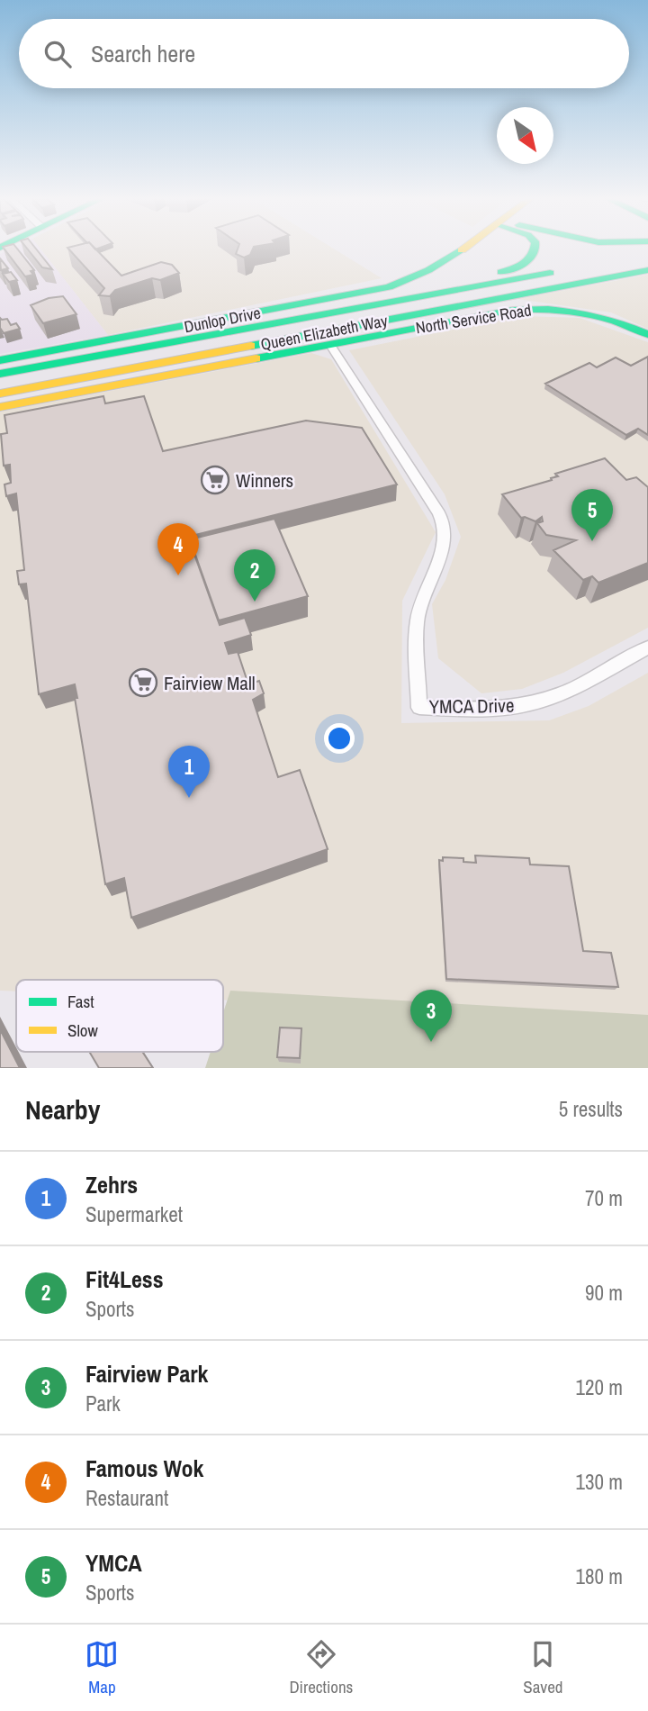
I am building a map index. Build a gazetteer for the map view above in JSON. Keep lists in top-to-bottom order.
{
  "streets": {
    "main road": ["North Service Road", "Dunlop Drive", "Queen Elizabeth Way"],
    "street": ["YMCA Drive"]
  },
  "crossings": [
    ["North Service Road", "YMCA Drive"]
  ],
  "places": {
    "supermarket": ["Winners", "Fairview Mall"]
  },
  "legend": ["Fast", "Slow"],
  "north": "bottom right",
  "page": {
    "search": "Search here",
    "pins": [
      "5",
      "4",
      "2",
      "1",
      "3"
    ],
    "heading": ["Nearby", "5 results"],
    "list": [
      {
        "mark": "1",
        "name": "Zehrs",
        "note": "Supermarket",
        "value": "70 m"
      },
      {
        "mark": "2",
        "name": "Fit4Less",
        "note": "Sports",
        "value": "90 m"
      },
      {
        "mark": "3",
        "name": "Fairview Park",
        "note": "Park",
        "value": "120 m"
      },
      {
        "mark": "4",
        "name": "Famous Wok",
        "note": "Restaurant",
        "value": "130 m"
      },
      {
        "mark": "5",
        "name": "YMCA",
        "note": "Sports",
        "value": "180 m"
      }
    ],
    "nav": ["Map", "Directions", "Saved"]
  }
}
